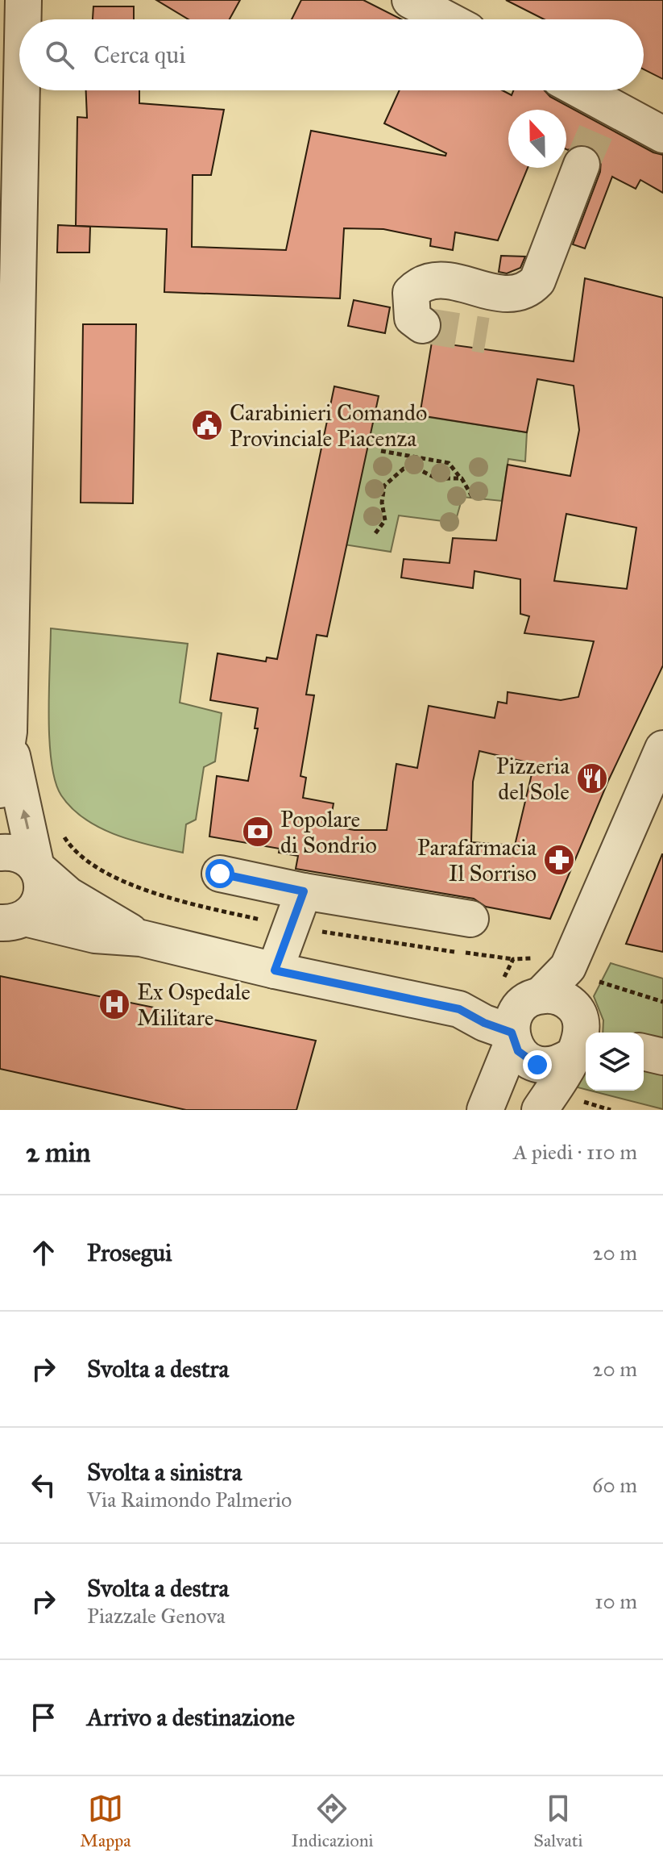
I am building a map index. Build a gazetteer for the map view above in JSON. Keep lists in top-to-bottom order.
{
  "places": {
    "public building": ["Carabinieri Comando Provinciale Piacenza"],
    "restaurant": ["Pizzeria del Sole"],
    "bank": ["Popolare di Sondrio"],
    "pharmacy": ["Parafarmacia Il Sorriso"],
    "hospital": ["Ex Ospedale Militare"]
  },
  "north": "top",
  "page": {
    "search": "Cerca qui",
    "heading": ["2 min", "A piedi · 110 m"],
    "list": [
      ["Prosegui", "20 m"],
      ["Svolta a destra", "20 m"],
      ["Svolta a sinistra", "Via Raimondo Palmerio", "60 m"],
      ["Svolta a destra", "Piazzale Genova", "10 m"],
      "Arrivo a destinazione"
    ],
    "nav": ["Mappa", "Indicazioni", "Salvati"]
  }
}
